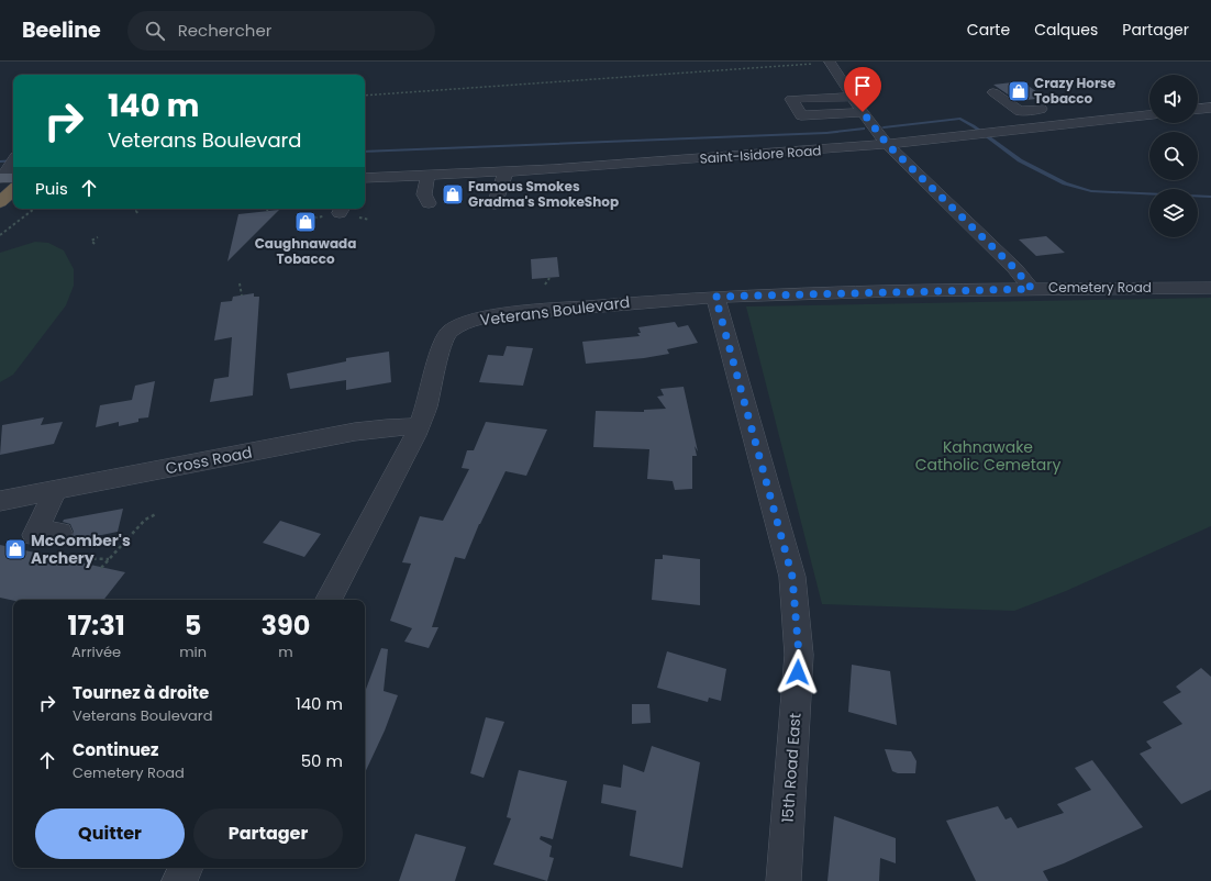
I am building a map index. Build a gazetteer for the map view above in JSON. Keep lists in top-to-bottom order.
{
  "streets": {
    "street": [
      "Saint-Isidore Road",
      "Cemetery Road",
      "Veterans Boulevard",
      "Cross Road",
      "15th Road East"
    ]
  },
  "crossings": [
    ["Cemetery Road", "Veterans Boulevard"],
    ["Veterans Boulevard", "Cross Road"],
    ["Veterans Boulevard", "15th Road East"]
  ],
  "parks": ["Kahnawake Catholic Cemetary"],
  "places": {
    "shop": [
      "Crazy Horse Tobacco",
      "Famous Smokes Gradma's SmokeShop",
      "Caughnawada Tobacco",
      "McComber's Archery"
    ]
  },
  "page": {
    "header": "Beeline",
    "search": "Rechercher",
    "nav": ["Carte", "Calques", "Partager"],
    "turn": ["140 m", "Veterans Boulevard"],
    "then": "Puis",
    "eta": [
      "17:31",
      "Arrivée",
      "5",
      "min",
      "390",
      "m"
    ],
    "list": [
      {
        "name": "Tournez à droite",
        "note": "Veterans Boulevard",
        "value": "140 m"
      },
      {
        "name": "Continuez",
        "note": "Cemetery Road",
        "value": "50 m"
      }
    ],
    "buttons": ["Quitter", "Partager"]
  }
}
